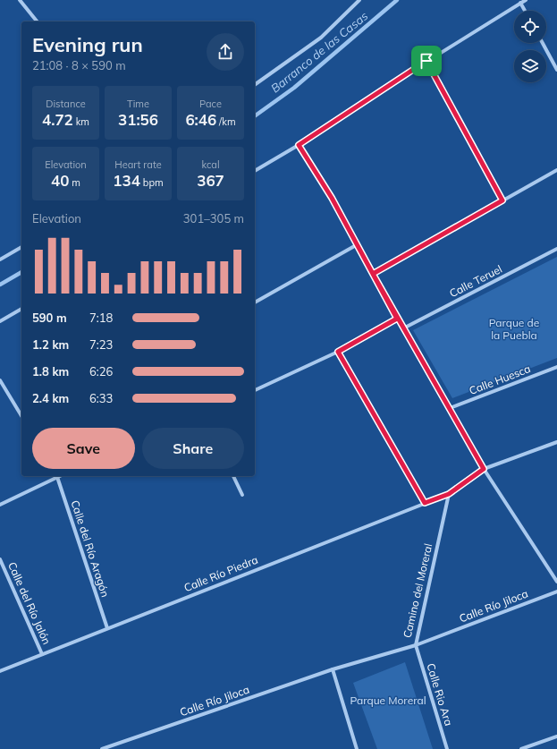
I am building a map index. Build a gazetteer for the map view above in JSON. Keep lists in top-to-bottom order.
{
  "streets": {
    "street": [
      "Calle Teruel",
      "Calle Huesca",
      "Calle del Río Aragón",
      "Calle Río Piedra",
      "Camino del Moreral",
      "Calle del Río Jalón",
      "Calle Río Jiloca",
      "Calle Rio Ara"
    ]
  },
  "crossings": [
    ["Calle del Río Aragón", "Calle Río Piedra"],
    ["Calle Río Piedra", "Camino del Moreral"],
    ["Calle Río Piedra", "Calle del Río Jalón"],
    ["Camino del Moreral", "Calle Río Jiloca"],
    ["Camino del Moreral", "Calle Rio Ara"],
    ["Calle Río Jiloca", "Calle Rio Ara"]
  ],
  "water": ["Barranco de las Casas"],
  "parks": ["Parque de la Puebla", "Parque Moreral"],
  "page": {
    "heading": ["Evening run", "21:08 · 8 × 590 m"],
    "stats": [
      ["Distance", "4.72 km"],
      ["Time", "31:56"],
      ["Pace", "6:46 /km"],
      ["Elevation", "40 m"],
      ["Heart rate", "134 bpm"],
      ["kcal", "367"]
    ],
    "chart": ["Elevation", "301–305 m"],
    "list": [
      {
        "name": "590 m",
        "note": "7:18"
      },
      {
        "name": "1.2 km",
        "note": "7:23"
      },
      {
        "name": "1.8 km",
        "note": "6:26"
      },
      {
        "name": "2.4 km",
        "note": "6:33"
      }
    ],
    "buttons": ["Save", "Share"]
  }
}
